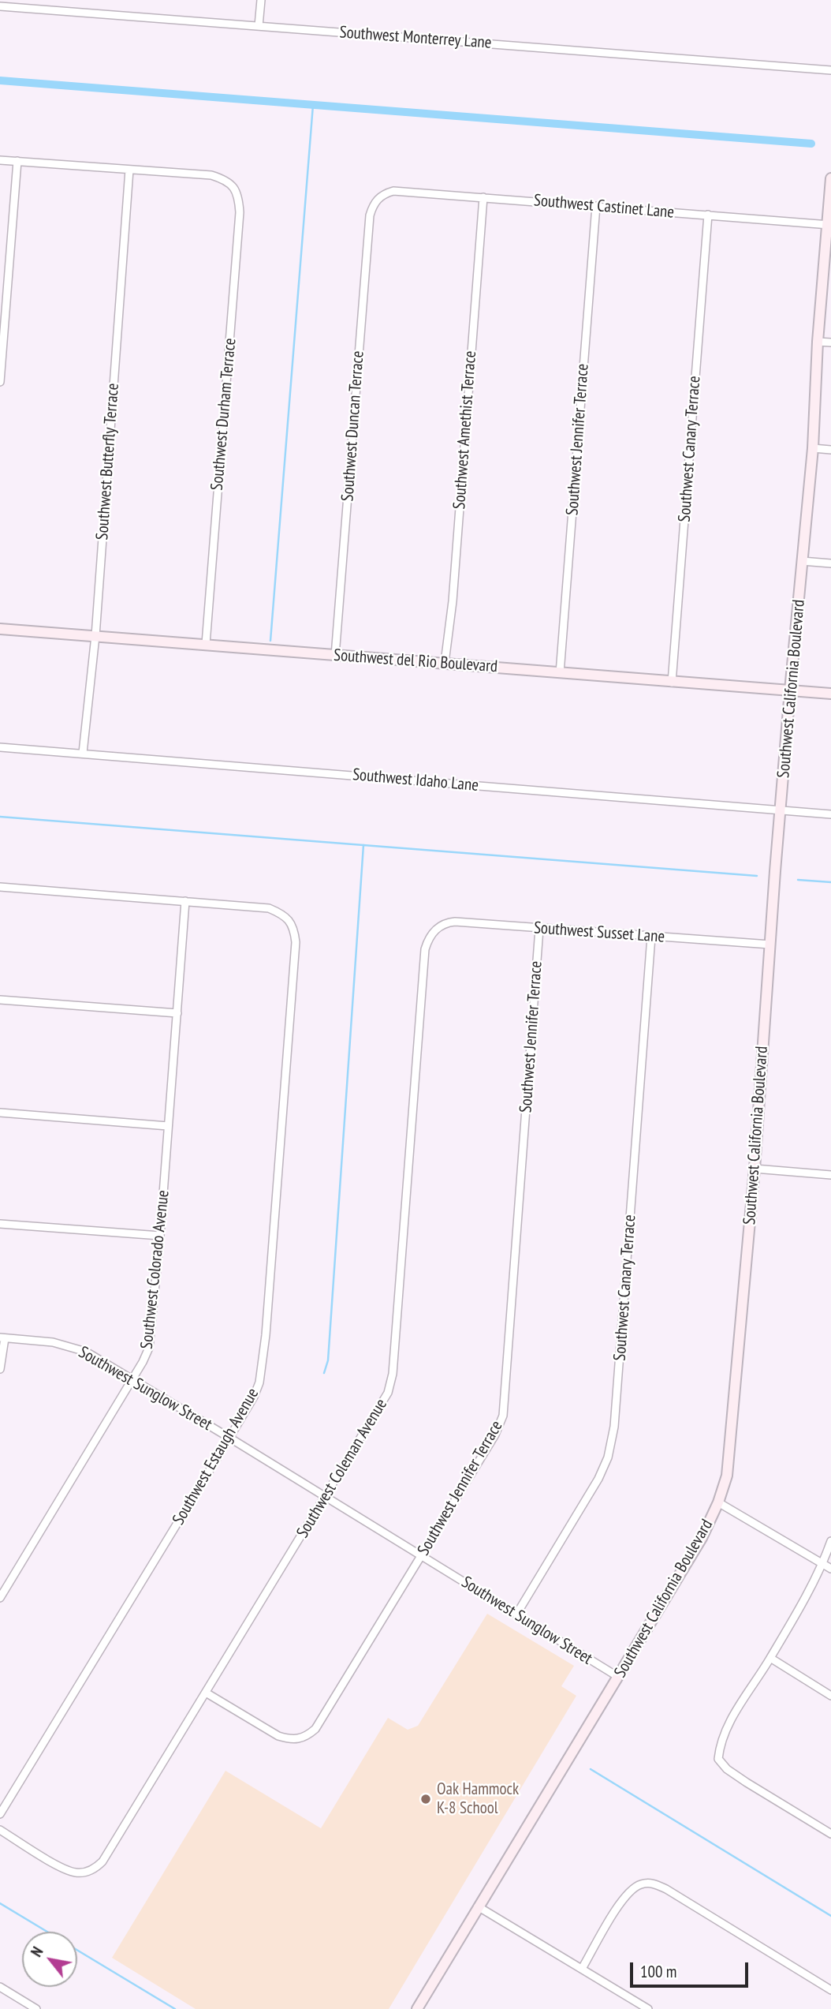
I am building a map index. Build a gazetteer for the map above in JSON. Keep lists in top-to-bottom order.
{
  "streets": {
    "street": [
      "Southwest Monterrey Lane",
      "Southwest Castinet Lane",
      "Southwest Durham Terrace",
      "Southwest Duncan Terrace",
      "Southwest Amethist Terrace",
      "Southwest Jennifer Terrace",
      "Southwest Canary Terrace",
      "Southwest Butterfly Terrace",
      "Southwest del Rio Boulevard",
      "Southwest California Boulevard",
      "Southwest Idaho Lane",
      "Southwest Susset Lane",
      "Southwest Colorado Avenue",
      "Southwest Sunglow Street",
      "Southwest Estaugh Avenue",
      "Southwest Coleman Avenue"
    ]
  },
  "crossings": [
    ["Southwest Castinet Lane", "Southwest Duncan Terrace"],
    ["Southwest Castinet Lane", "Southwest Amethist Terrace"],
    ["Southwest Castinet Lane", "Southwest Jennifer Terrace"],
    ["Southwest Castinet Lane", "Southwest Canary Terrace"],
    ["Southwest Castinet Lane", "Southwest California Boulevard"],
    ["Southwest Durham Terrace", "Southwest Butterfly Terrace"],
    ["Southwest Durham Terrace", "Southwest del Rio Boulevard"],
    ["Southwest Duncan Terrace", "Southwest del Rio Boulevard"],
    ["Southwest Amethist Terrace", "Southwest del Rio Boulevard"],
    ["Southwest Jennifer Terrace", "Southwest del Rio Boulevard"],
    ["Southwest Jennifer Terrace", "Southwest Susset Lane"],
    ["Southwest Jennifer Terrace", "Southwest Sunglow Street"],
    ["Southwest Jennifer Terrace", "Southwest Coleman Avenue"],
    ["Southwest Canary Terrace", "Southwest del Rio Boulevard"],
    ["Southwest Canary Terrace", "Southwest Susset Lane"],
    ["Southwest Canary Terrace", "Southwest Sunglow Street"],
    ["Southwest Butterfly Terrace", "Southwest del Rio Boulevard"],
    ["Southwest Butterfly Terrace", "Southwest Idaho Lane"],
    ["Southwest del Rio Boulevard", "Southwest California Boulevard"],
    ["Southwest California Boulevard", "Southwest Idaho Lane"],
    ["Southwest California Boulevard", "Southwest Susset Lane"],
    ["Southwest California Boulevard", "Southwest Sunglow Street"],
    ["Southwest Susset Lane", "Southwest Coleman Avenue"],
    ["Southwest Colorado Avenue", "Southwest Sunglow Street"],
    ["Southwest Colorado Avenue", "Southwest Estaugh Avenue"],
    ["Southwest Sunglow Street", "Southwest Estaugh Avenue"],
    ["Southwest Sunglow Street", "Southwest Coleman Avenue"]
  ],
  "places": ["Oak Hammock K-8 School"],
  "scale_bar": "100 m",
  "north": "top left"
}
